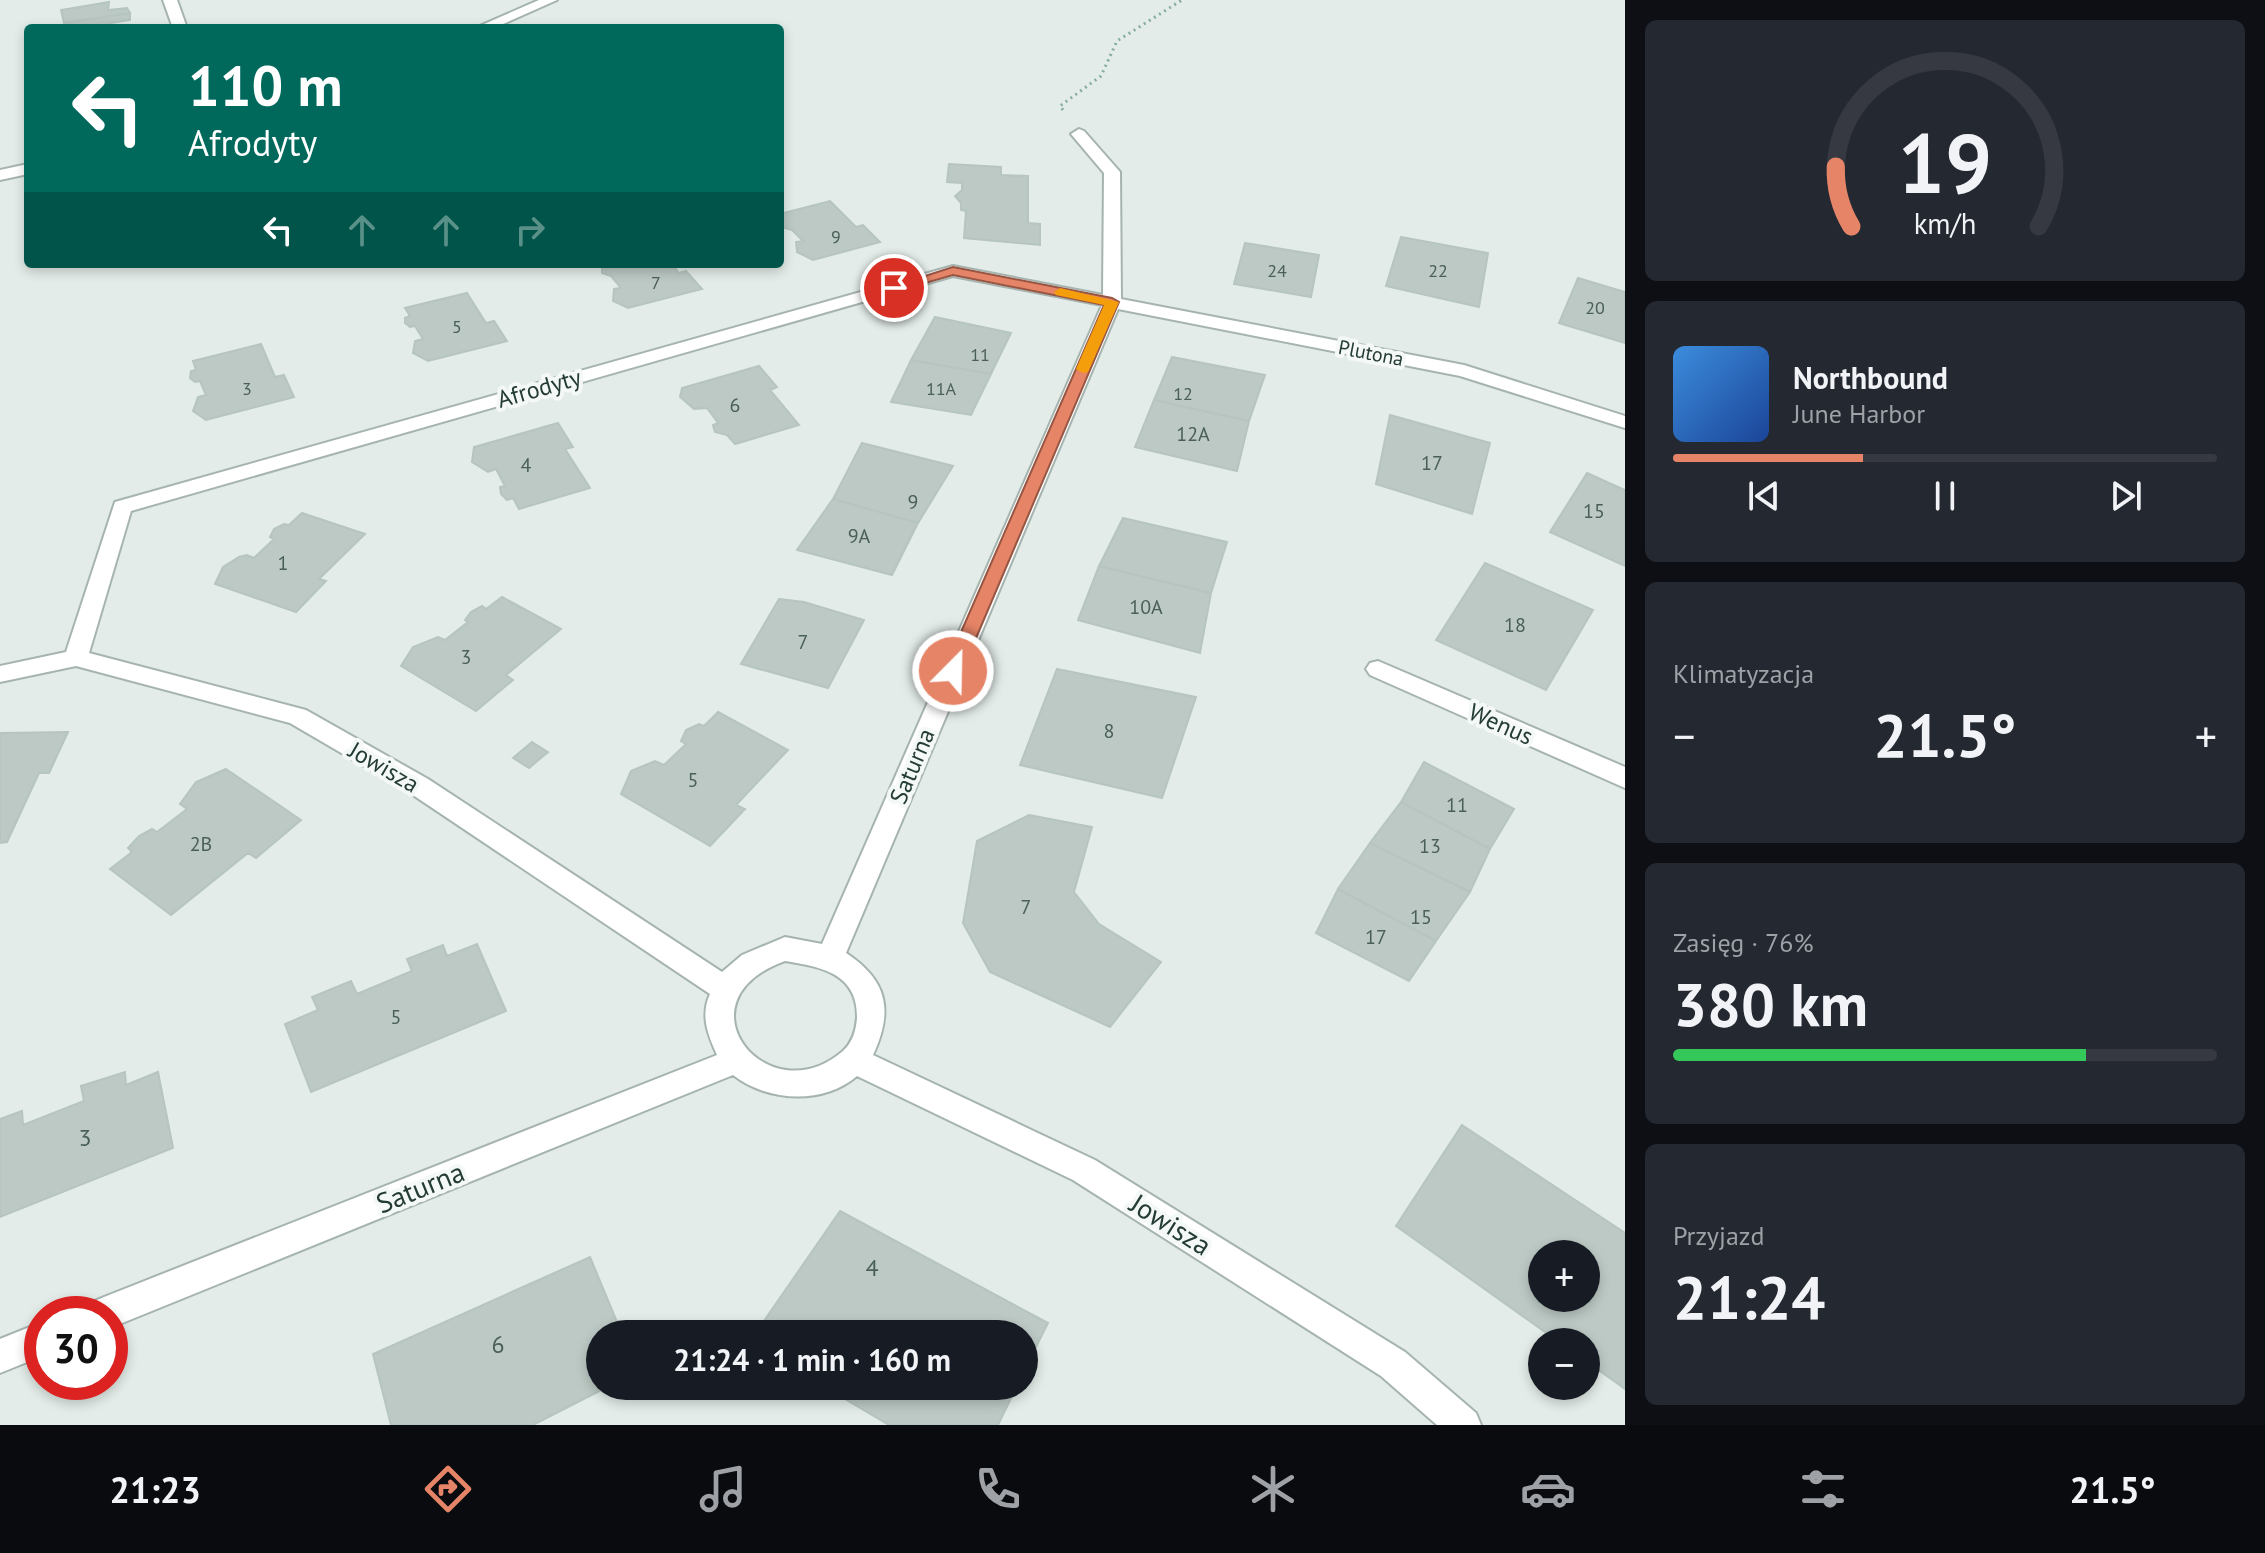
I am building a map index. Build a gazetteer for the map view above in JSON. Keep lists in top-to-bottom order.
{
  "streets": {
    "street": [
      "Plutona",
      "Afrodyty",
      "Wenus",
      "Saturna",
      "Jowisza"
    ]
  },
  "crossings": [
    ["Plutona", "Afrodyty"],
    ["Plutona", "Saturna"],
    ["Afrodyty", "Saturna"],
    ["Afrodyty", "Jowisza"],
    ["Saturna", "Jowisza"]
  ],
  "house_numbers": [
    "9",
    "24",
    "22",
    "7",
    "20",
    "5",
    "11",
    "3",
    "11A",
    "12",
    "6",
    "12A",
    "17",
    "4",
    "9",
    "15",
    "9A",
    "1",
    "10A",
    "18",
    "7",
    "3",
    "8",
    "5",
    "11",
    "2B",
    "13",
    "7",
    "15",
    "17",
    "5",
    "3",
    "4",
    "6"
  ],
  "page": {
    "turn": ["110 m", "Afrodyty"],
    "song": ["Northbound", "June Harbor"],
    "tile": [
      "Klimatyzacja",
      ["Zasięg · 76%", "380 km"],
      ["Przyjazd", "21:24"]
    ],
    "heat": ["−", "21.5°", "+"],
    "map_buttons": ["+", "−"],
    "limit": "30",
    "trip": "21:24 · 1 min · 160 m",
    "tabs": ["21:23", "21.5°"],
    "gauge": ["19", "km/h"]
  }
}
